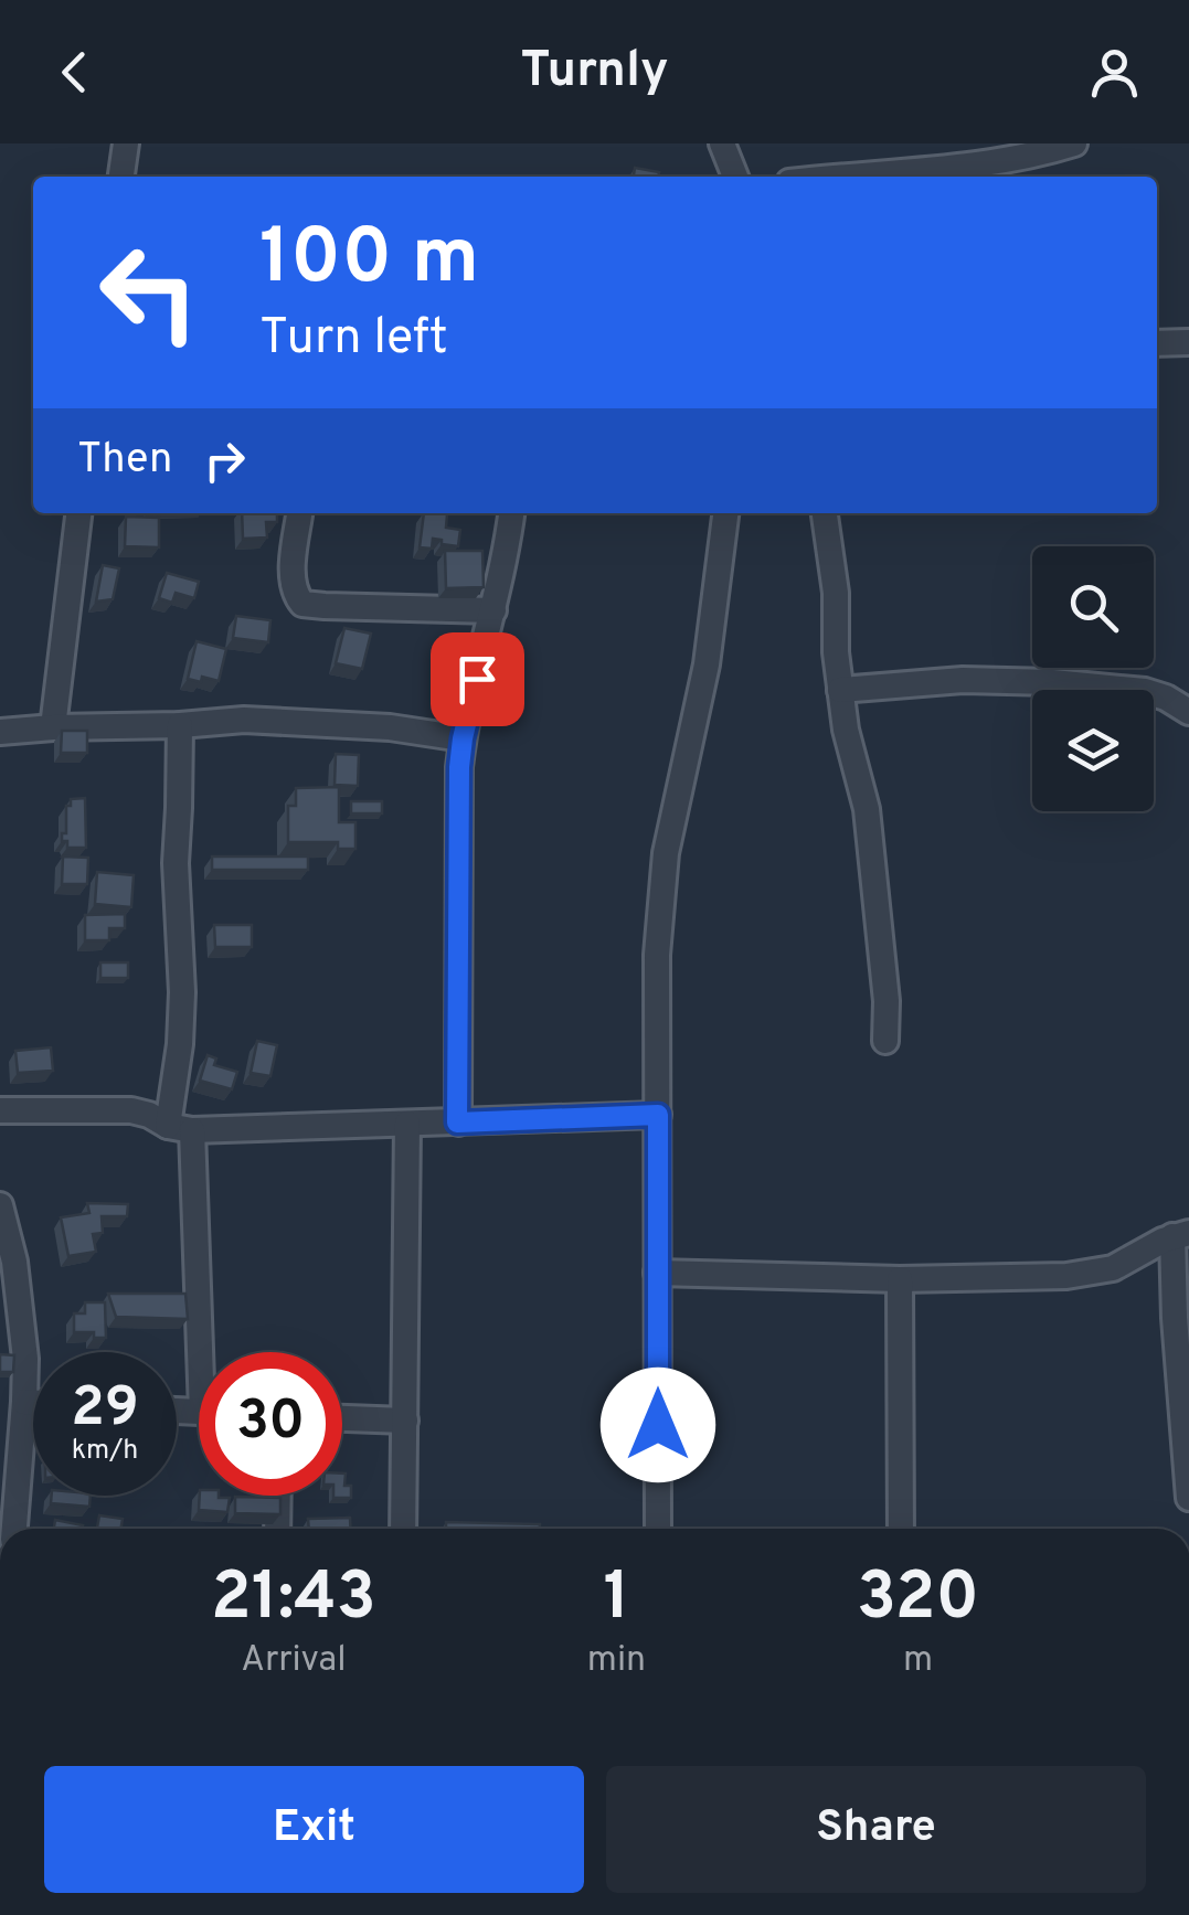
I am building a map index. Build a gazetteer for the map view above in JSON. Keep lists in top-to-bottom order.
{
  "page": {
    "header": "Turnly",
    "turn": ["100 m", "Turn left"],
    "then": "Then",
    "speed": "29 km/h",
    "limit": "30",
    "eta": [
      "21:43",
      "Arrival",
      "1",
      "min",
      "320",
      "m"
    ],
    "buttons": ["Exit", "Share"]
  }
}
